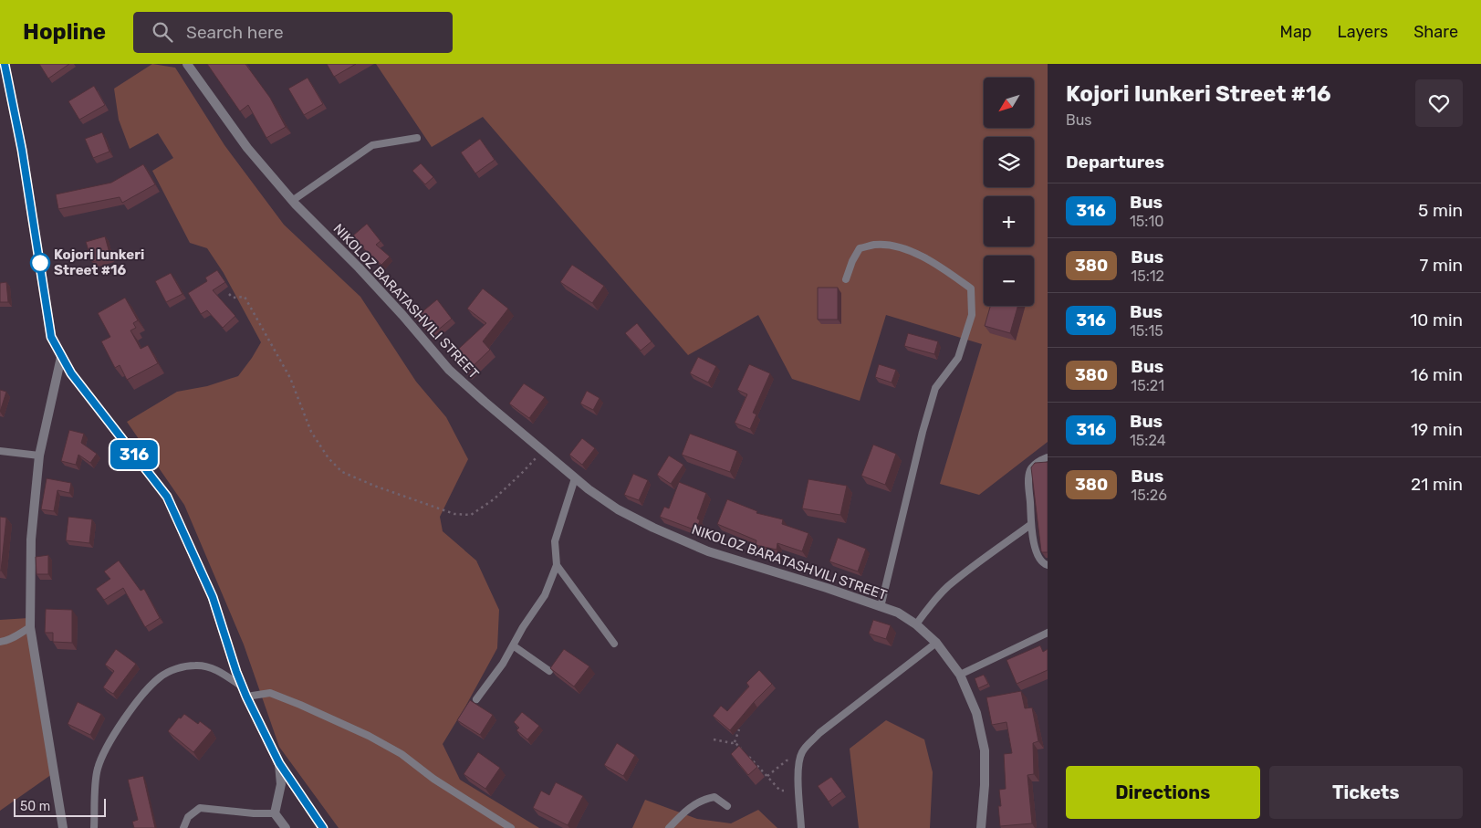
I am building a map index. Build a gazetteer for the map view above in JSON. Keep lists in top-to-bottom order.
{
  "streets": {
    "street": ["NIKOLOZ BARATASHVILI STREET"]
  },
  "places": ["Kojori Iunkeri Street #16"],
  "lines": ["bus line 316"],
  "scale_bar": "50 m",
  "north": "bottom left",
  "page": {
    "header": "Hopline",
    "search": "Search here",
    "nav": ["Map", "Layers", "Share"],
    "on_map": "316",
    "heading": [
      ["Kojori Iunkeri Street #16", "Bus"],
      "Departures"
    ],
    "map_buttons": ["+", "−"],
    "list": [
      {
        "mark": "316",
        "name": "Bus",
        "note": "15:10",
        "value": "5 min"
      },
      {
        "mark": "380",
        "name": "Bus",
        "note": "15:12",
        "value": "7 min"
      },
      {
        "mark": "316",
        "name": "Bus",
        "note": "15:15",
        "value": "10 min"
      },
      {
        "mark": "380",
        "name": "Bus",
        "note": "15:21",
        "value": "16 min"
      },
      {
        "mark": "316",
        "name": "Bus",
        "note": "15:24",
        "value": "19 min"
      },
      {
        "mark": "380",
        "name": "Bus",
        "note": "15:26",
        "value": "21 min"
      }
    ],
    "buttons": ["Directions", "Tickets"],
    "scale": "50 m"
  }
}
